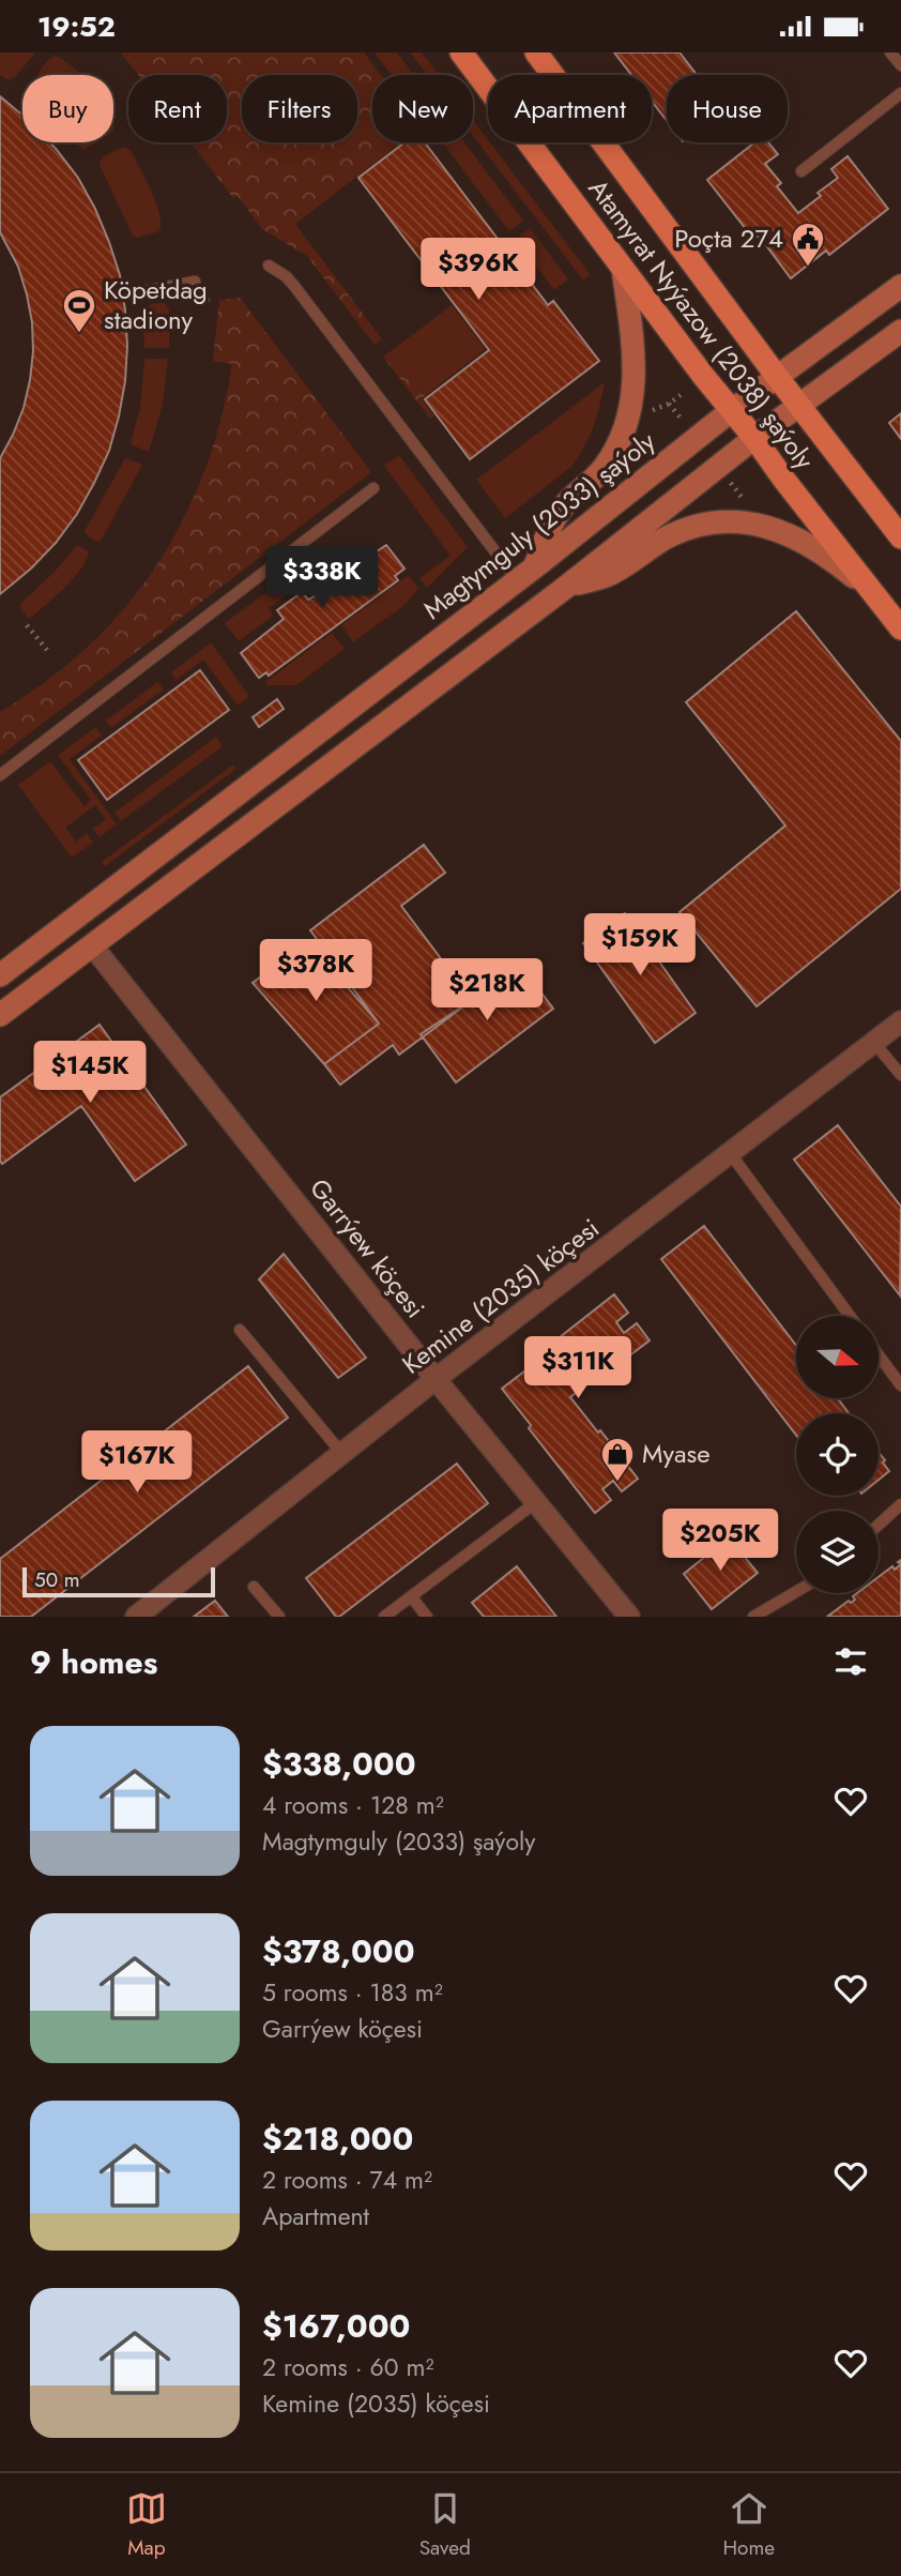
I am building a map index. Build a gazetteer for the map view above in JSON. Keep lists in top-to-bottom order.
{
  "streets": {
    "main road": ["Atamyrat Nyýazow (2038) şaýoly", "Magtymguly (2033) şaýoly"],
    "street": ["Garrýew köçesi", "Kemine (2035) köçesi"]
  },
  "crossings": [
    ["Atamyrat Nyýazow (2038) şaýoly", "Magtymguly (2033) şaýoly"],
    ["Garrýew köçesi", "Kemine (2035) köçesi"]
  ],
  "places": {
    "public building": ["Poçta 274"],
    "sports": ["Köpetdag stadiony"],
    "shop": ["Myase"]
  },
  "scale_bar": "50 m",
  "north": "right",
  "page": {
    "status": "19:52",
    "chip": [
      "Buy",
      "Rent",
      "Filters",
      "New",
      "Apartment",
      "House"
    ],
    "price": [
      "$396K",
      "$338K",
      "$159K",
      "$378K",
      "$218K",
      "$145K",
      "$311K",
      "$167K",
      "$205K"
    ],
    "scale": "50 m",
    "heading": "9 homes",
    "list": [
      {
        "name": "$338,000",
        "note": "4 rooms · 128 m² · Magtymguly (2033) şaýoly"
      },
      {
        "name": "$378,000",
        "note": "5 rooms · 183 m² · Garrýew köçesi"
      },
      {
        "name": "$218,000",
        "note": "2 rooms · 74 m² · Apartment"
      },
      {
        "name": "$167,000",
        "note": "2 rooms · 60 m² · Kemine (2035) köçesi"
      }
    ],
    "tabs": ["Map", "Saved", "Home"]
  }
}
